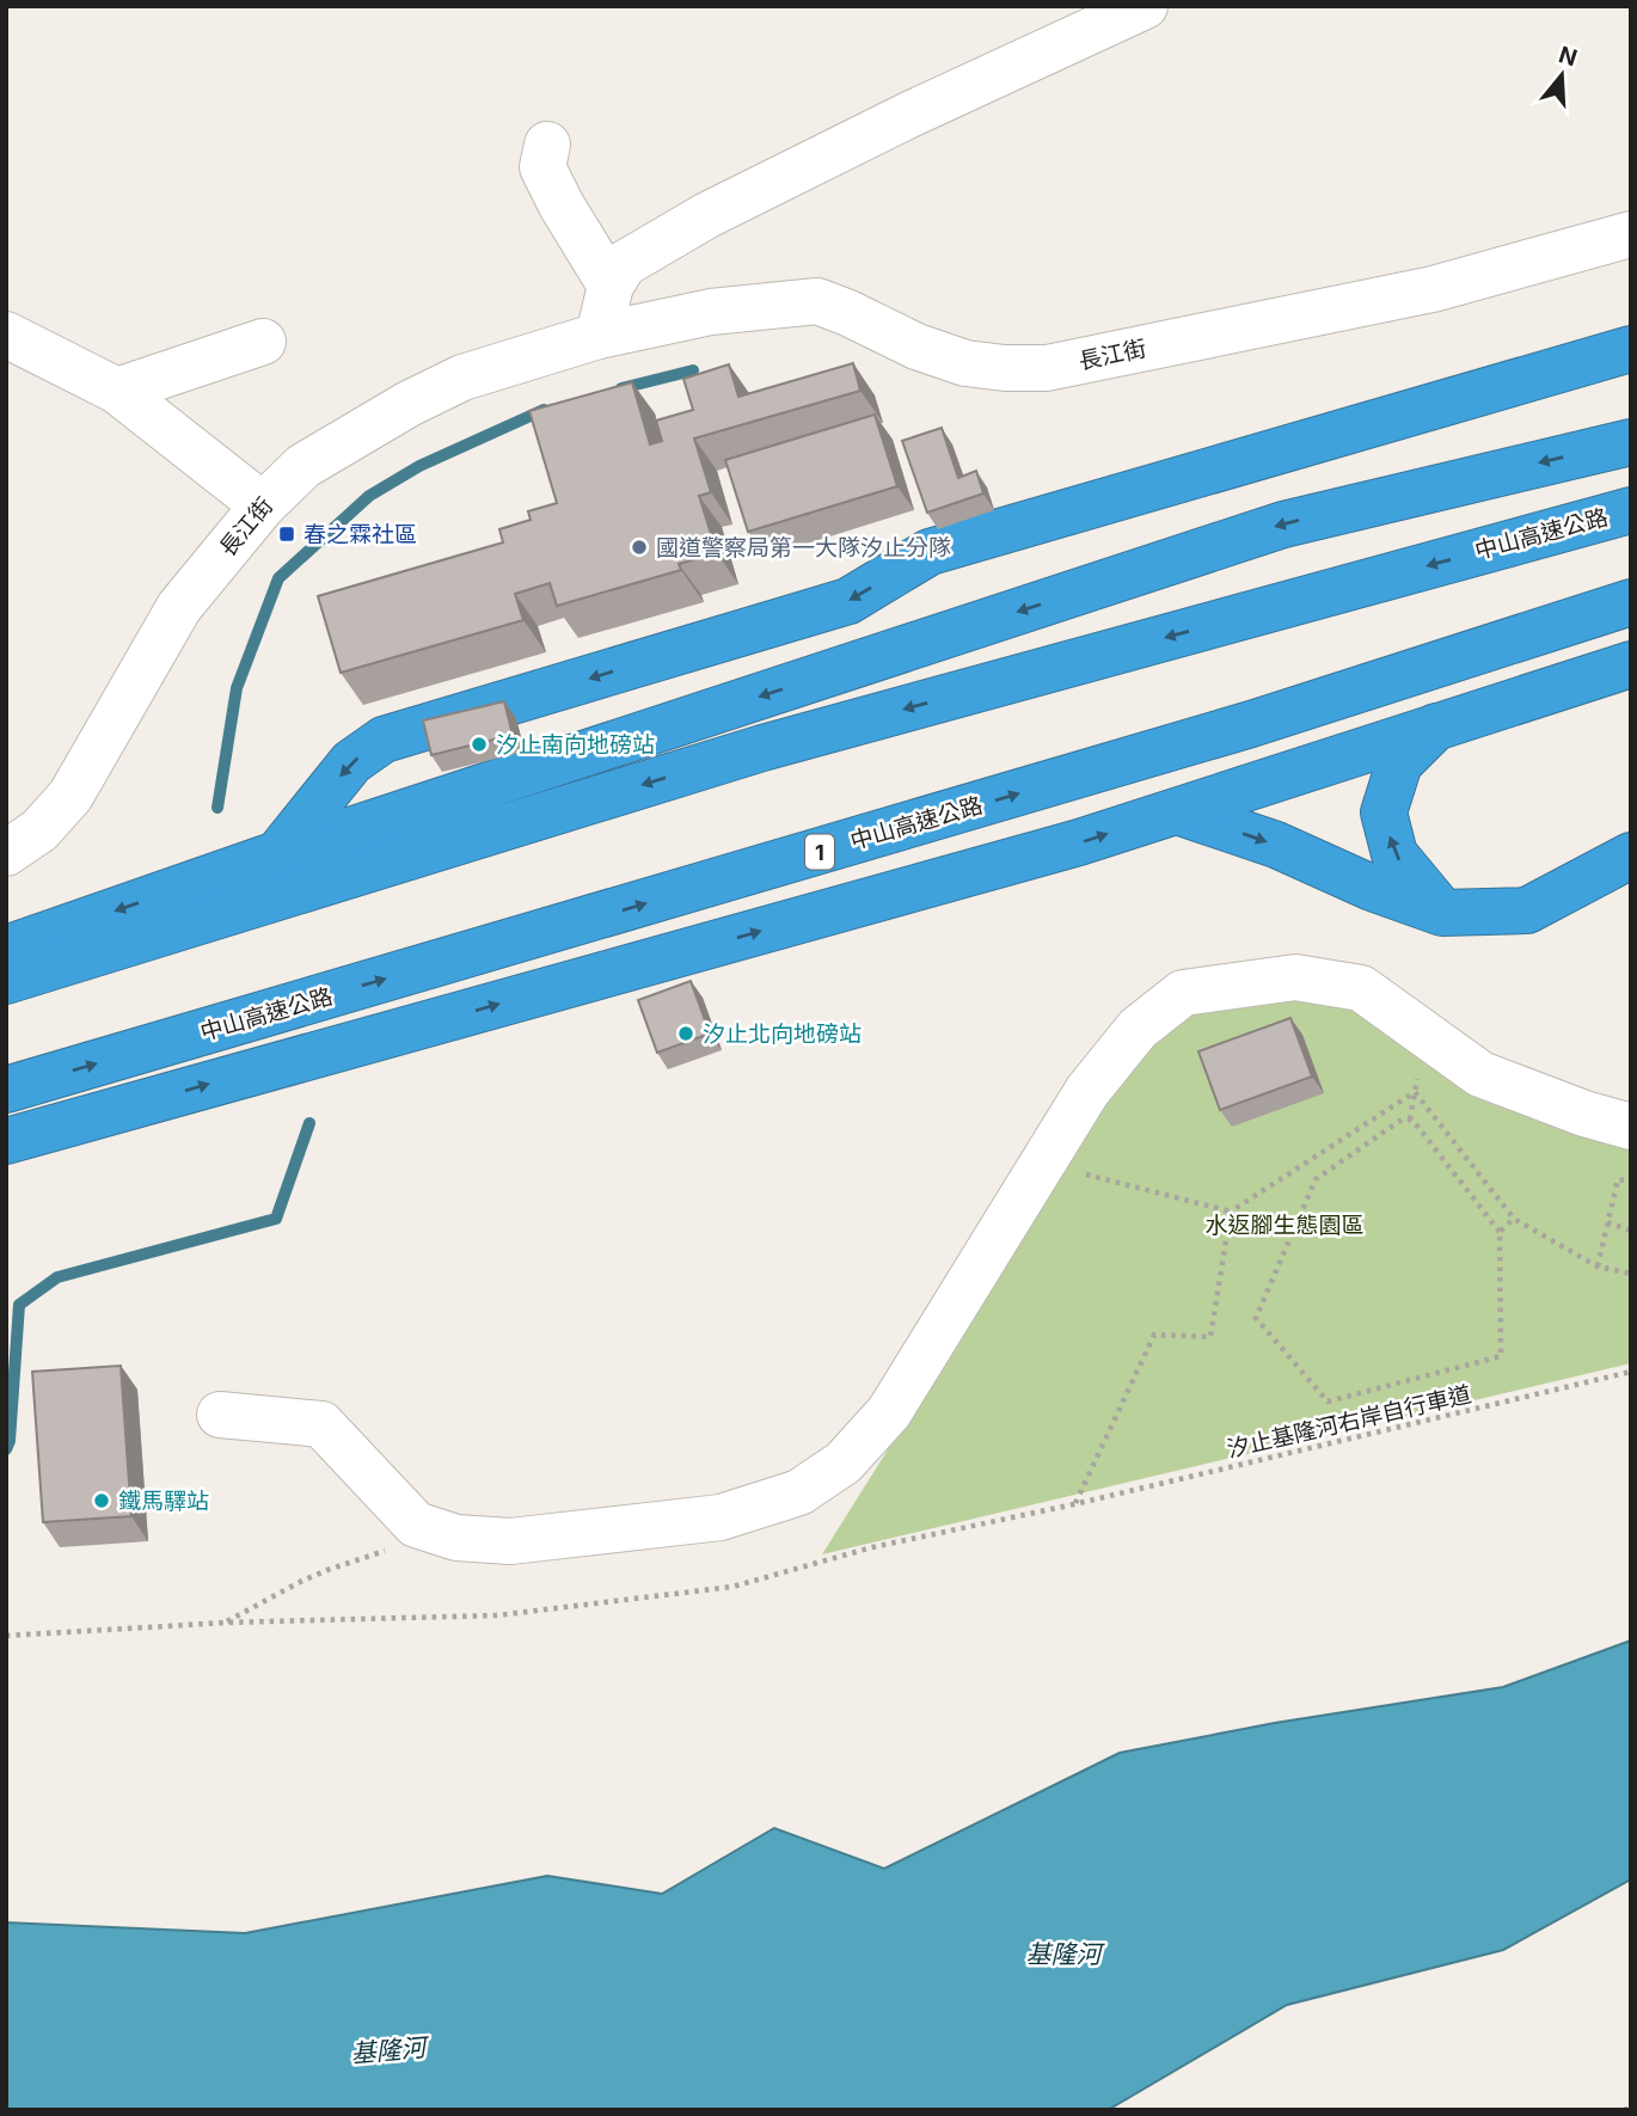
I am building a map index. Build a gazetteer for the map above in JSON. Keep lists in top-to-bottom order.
{
  "streets": {
    "highway": ["中山高速公路", "1"],
    "lane": ["長江街"],
    "path": ["汐止基隆河右岸自行車道"]
  },
  "water": ["基隆河"],
  "parks": ["水返腳生態園區"],
  "places": {
    "transit": ["春之霖社區"],
    "other": [
      "國道警察局第一大隊汐止分隊",
      "汐止南向地磅站",
      "汐止北向地磅站",
      "鐵馬驛站"
    ]
  },
  "north": "top"
}
